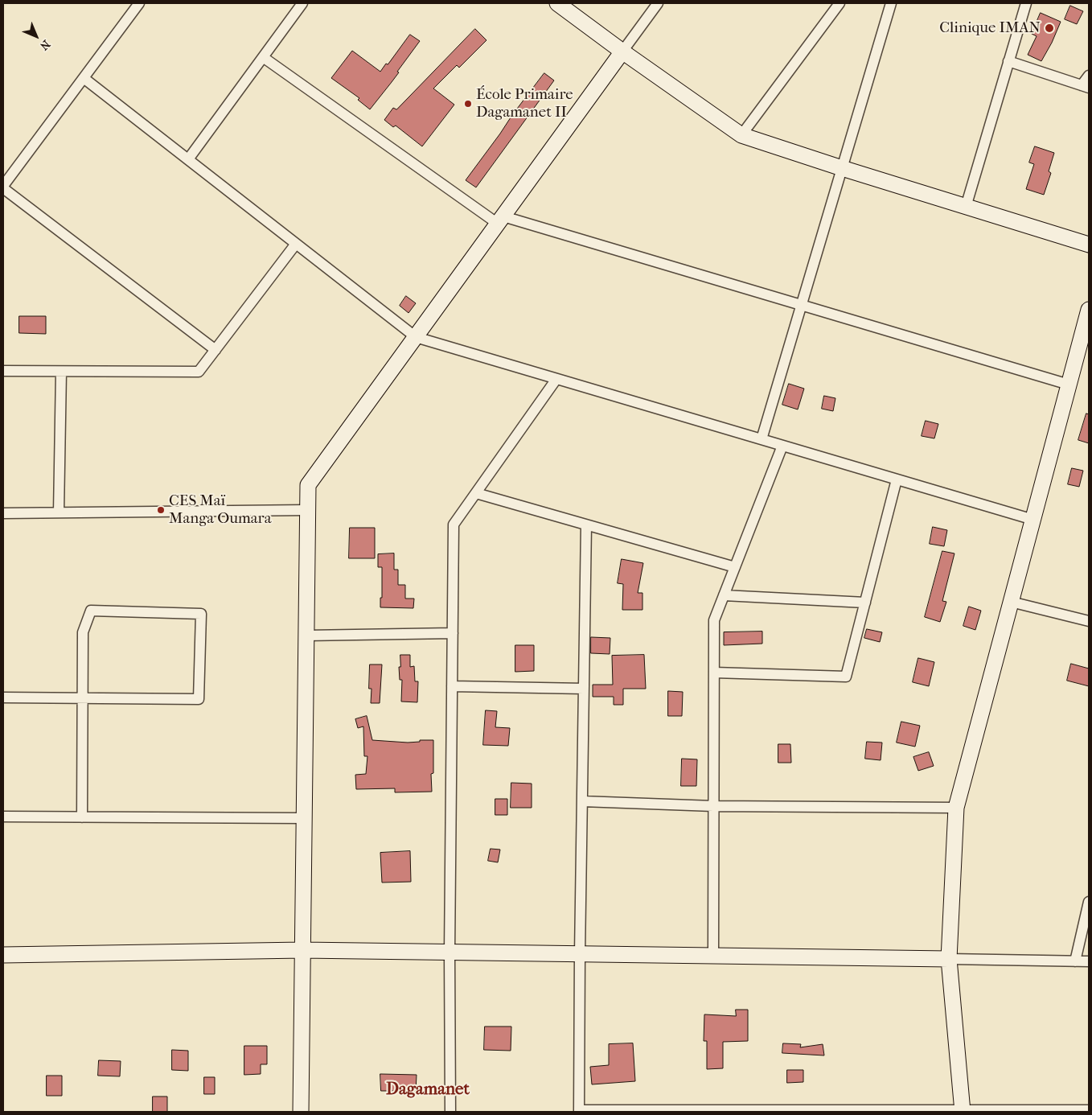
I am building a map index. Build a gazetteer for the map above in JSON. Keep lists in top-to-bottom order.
{
  "districts": ["Dagamanet"],
  "places": ["Clinique IMAN", "École Primaire Dagamanet II", "CES Maï Manga Oumara"],
  "north": "bottom right"
}
